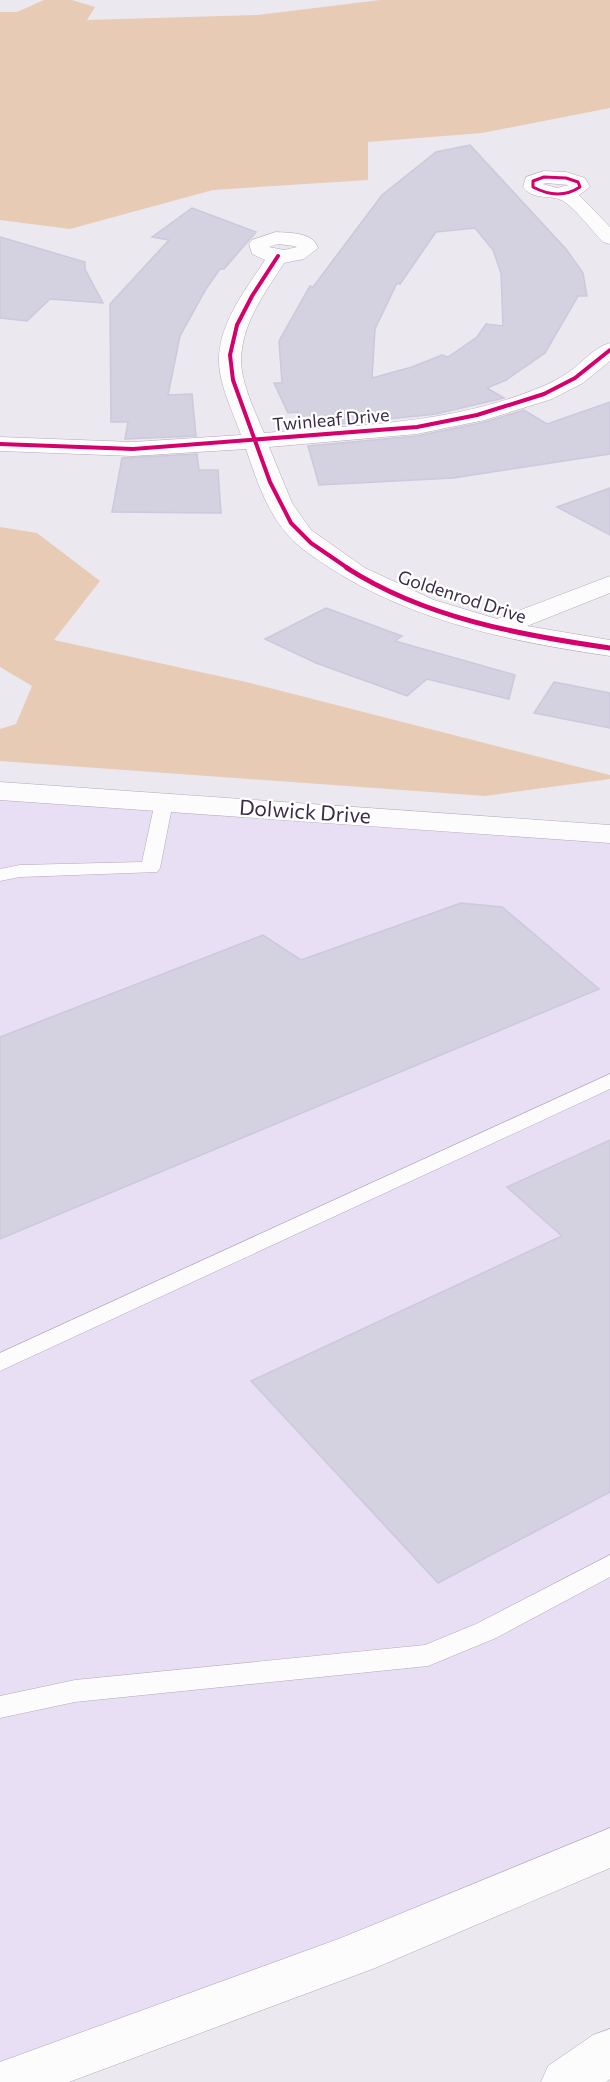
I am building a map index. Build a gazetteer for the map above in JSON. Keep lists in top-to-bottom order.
{
  "streets": {
    "main road": ["Twinleaf Drive", "Goldenrod Drive", "Dolwick Drive"]
  },
  "crossings": [
    ["Twinleaf Drive", "Goldenrod Drive"]
  ]
}
